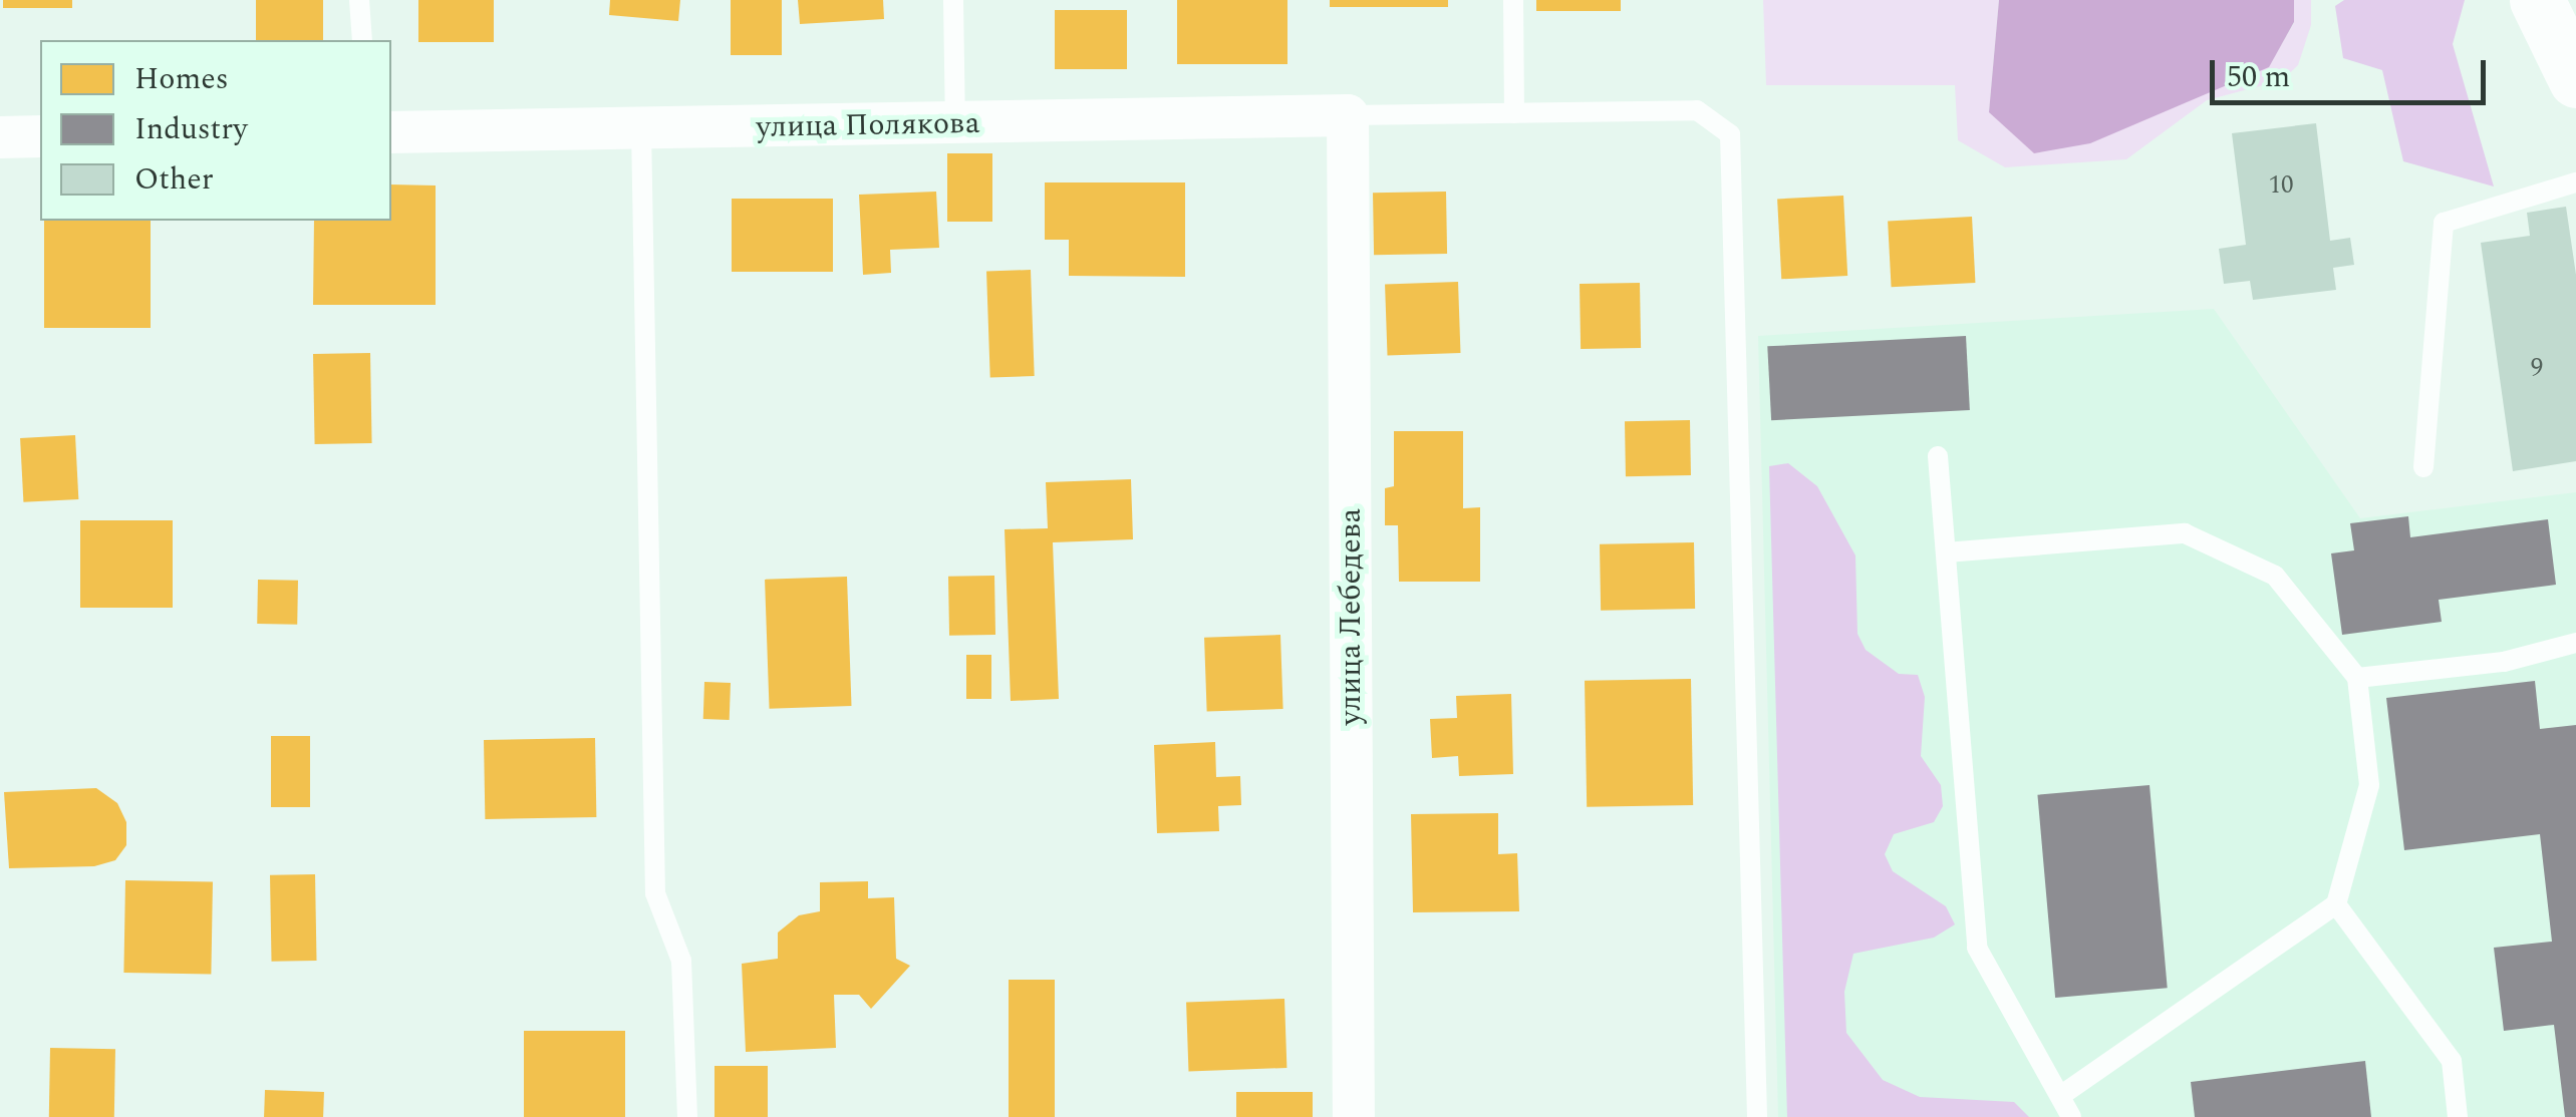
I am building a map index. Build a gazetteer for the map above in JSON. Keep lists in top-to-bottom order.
{
  "streets": {
    "street": ["улица Полякова", "улица Лебедева"]
  },
  "crossings": [
    ["улица Полякова", "улица Лебедева"]
  ],
  "house_numbers": ["10", "9"],
  "legend": ["Homes", "Industry", "Other"],
  "scale_bar": "50 m"
}
